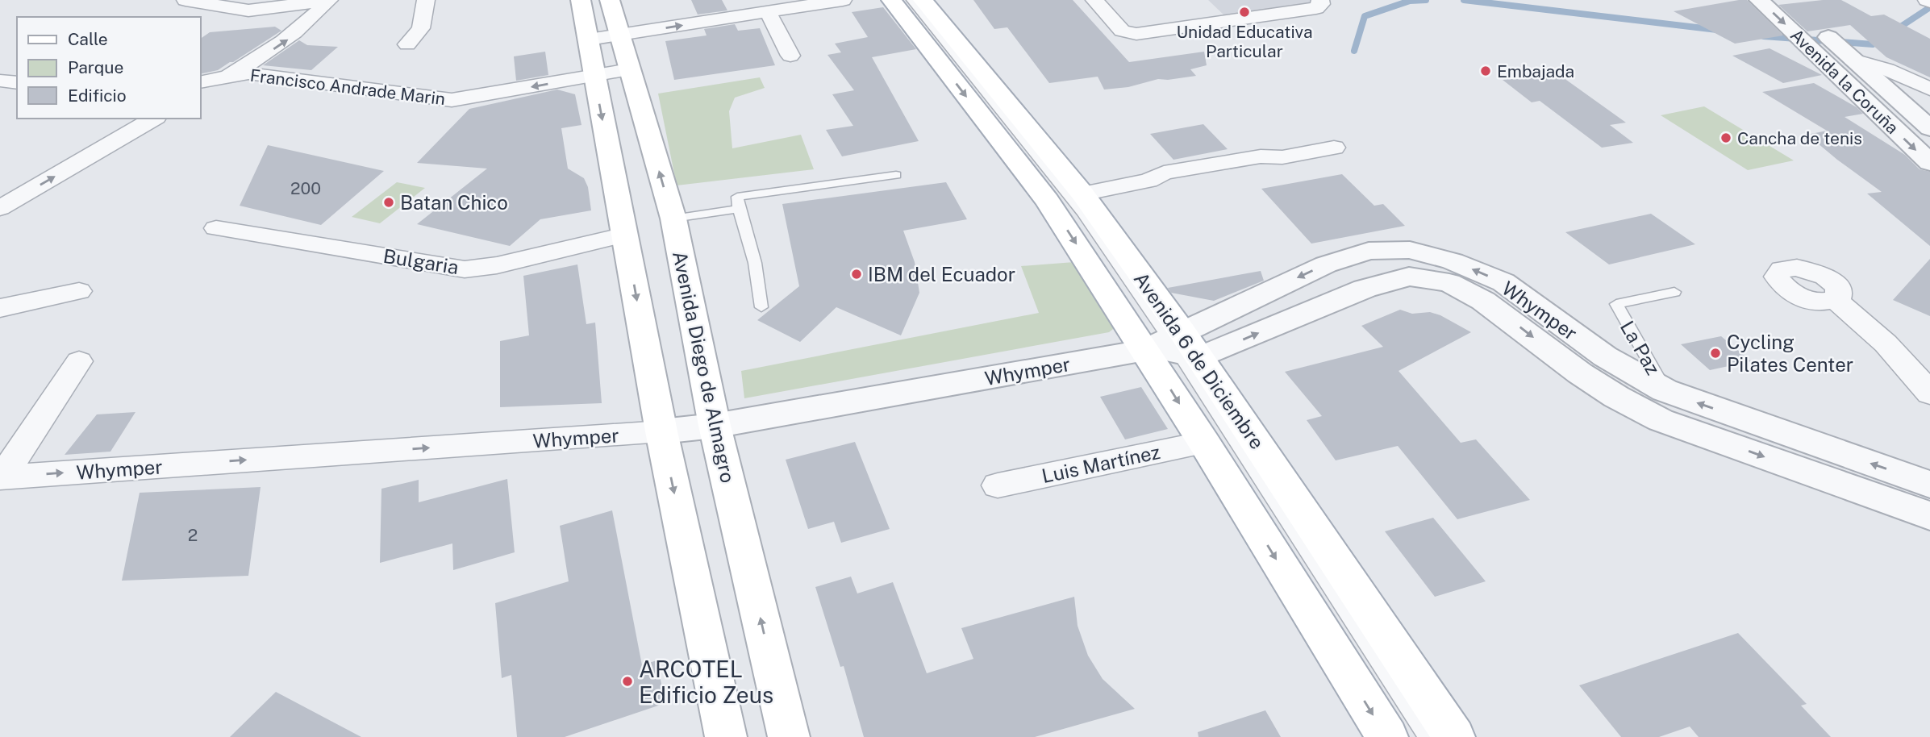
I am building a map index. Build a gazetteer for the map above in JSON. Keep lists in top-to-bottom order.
{
  "streets": {
    "main road": ["Avenida 6 de Diciembre", "Avenida Diego de Almagro"],
    "street": [
      "Avenida la Coruña",
      "Francisco Andrade Marin",
      "Bulgaria",
      "Whymper",
      "Luis Martínez"
    ],
    "lane": ["La Paz"]
  },
  "crossings": [
    ["Francisco Andrade Marin", "Avenida Diego de Almagro"],
    ["Whymper", "La Paz"],
    ["Whymper", "Avenida 6 de Diciembre"],
    ["Whymper", "Avenida Diego de Almagro"],
    ["Avenida 6 de Diciembre", "Luis Martínez"]
  ],
  "places": [
    "Unidad Educativa Particular",
    "Embajada",
    "Cancha de tenis",
    "Batan Chico",
    "IBM del Ecuador",
    "Cycling Pilates Center",
    "ARCOTEL Edificio Zeus"
  ],
  "house_numbers": ["200", "2"],
  "legend": ["Calle", "Parque", "Edificio"]
}
